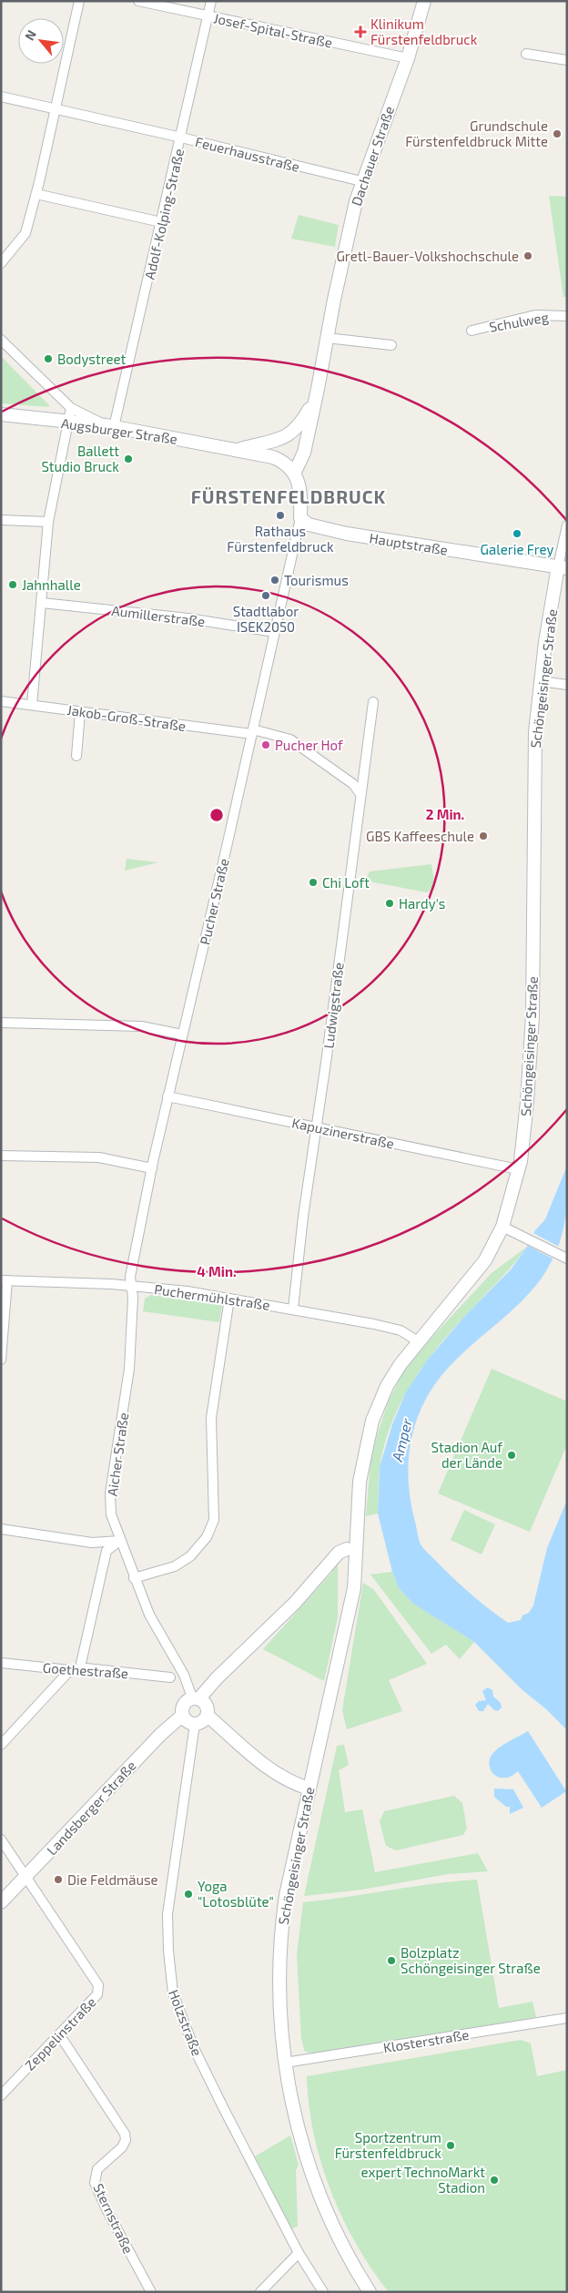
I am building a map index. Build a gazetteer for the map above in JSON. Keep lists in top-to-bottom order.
{
  "streets": {
    "street": [
      "Josef-Spital-Straße",
      "Feuerhausstraße",
      "Dachauer Straße",
      "Adolf-Kolping-Straße",
      "Schulweg",
      "Augsburger Straße",
      "Hauptstraße",
      "Aumillerstraße",
      "Schöngeisinger Straße",
      "Jakob-Groß-Straße",
      "Pucher Straße",
      "Ludwigstraße",
      "Kapuzinerstraße",
      "Puchermühlstraße",
      "Aicher Straße",
      "Goethestraße",
      "Landsberger Straße",
      "Holzstraße",
      "Zeppelinstraße",
      "Klosterstraße",
      "Sternstraße"
    ]
  },
  "crossings": [
    ["Josef-Spital-Straße", "Dachauer Straße"],
    ["Josef-Spital-Straße", "Adolf-Kolping-Straße"],
    ["Feuerhausstraße", "Dachauer Straße"],
    ["Feuerhausstraße", "Adolf-Kolping-Straße"],
    ["Dachauer Straße", "Augsburger Straße"],
    ["Adolf-Kolping-Straße", "Augsburger Straße"],
    ["Hauptstraße", "Schöngeisinger Straße"],
    ["Hauptstraße", "Pucher Straße"],
    ["Aumillerstraße", "Pucher Straße"],
    ["Schöngeisinger Straße", "Kapuzinerstraße"],
    ["Schöngeisinger Straße", "Puchermühlstraße"],
    ["Schöngeisinger Straße", "Klosterstraße"],
    ["Jakob-Groß-Straße", "Pucher Straße"],
    ["Jakob-Groß-Straße", "Ludwigstraße"],
    ["Pucher Straße", "Kapuzinerstraße"],
    ["Pucher Straße", "Puchermühlstraße"],
    ["Pucher Straße", "Aicher Straße"],
    ["Ludwigstraße", "Kapuzinerstraße"],
    ["Ludwigstraße", "Puchermühlstraße"],
    ["Puchermühlstraße", "Aicher Straße"],
    ["Aicher Straße", "Landsberger Straße"],
    ["Aicher Straße", "Holzstraße"],
    ["Landsberger Straße", "Holzstraße"],
    ["Landsberger Straße", "Zeppelinstraße"],
    ["Zeppelinstraße", "Sternstraße"]
  ],
  "districts": ["FÜRSTENFELDBRUCK"],
  "water": ["Amper"],
  "places": {
    "health": ["Klinikum Fürstenfeldbruck"],
    "other": [
      "Grundschule Fürstenfeldbruck Mitte",
      "Gretl-Bauer-Volkshochschule",
      "Bodystreet",
      "Ballett Studio Bruck",
      "Rathaus Fürstenfeldbruck",
      "Galerie Frey",
      "Tourismus",
      "Jahnhalle",
      "Stadtlabor ISEK2050",
      "Pucher Hof",
      "GBS Kaffeeschule",
      "Chi Loft",
      "Hardy's",
      "Stadion Auf der Lände",
      "Die Feldmäuse",
      "Yoga \"Lotosblüte\"",
      "Bolzplatz Schöngeisinger Straße",
      "Sportzentrum Fürstenfeldbruck",
      "expert TechnoMarkt Stadion"
    ]
  },
  "north": "top left",
  "rings": ["2 Min.", "4 Min."]
}
